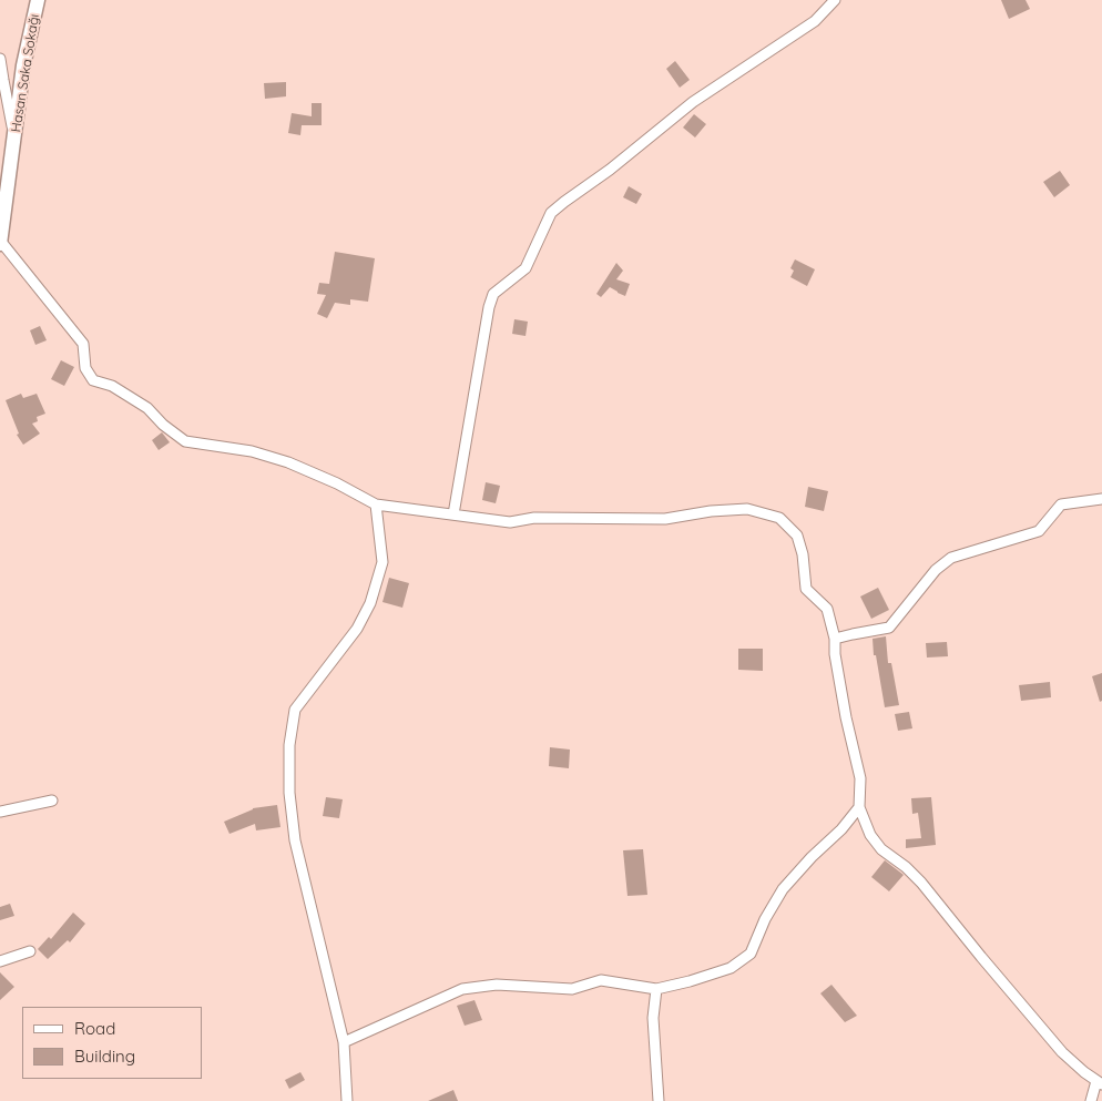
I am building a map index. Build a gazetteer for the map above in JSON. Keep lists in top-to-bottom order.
{
  "streets": {
    "street": ["Hasan Saka Sokağı"]
  },
  "legend": ["Road", "Building"]
}
